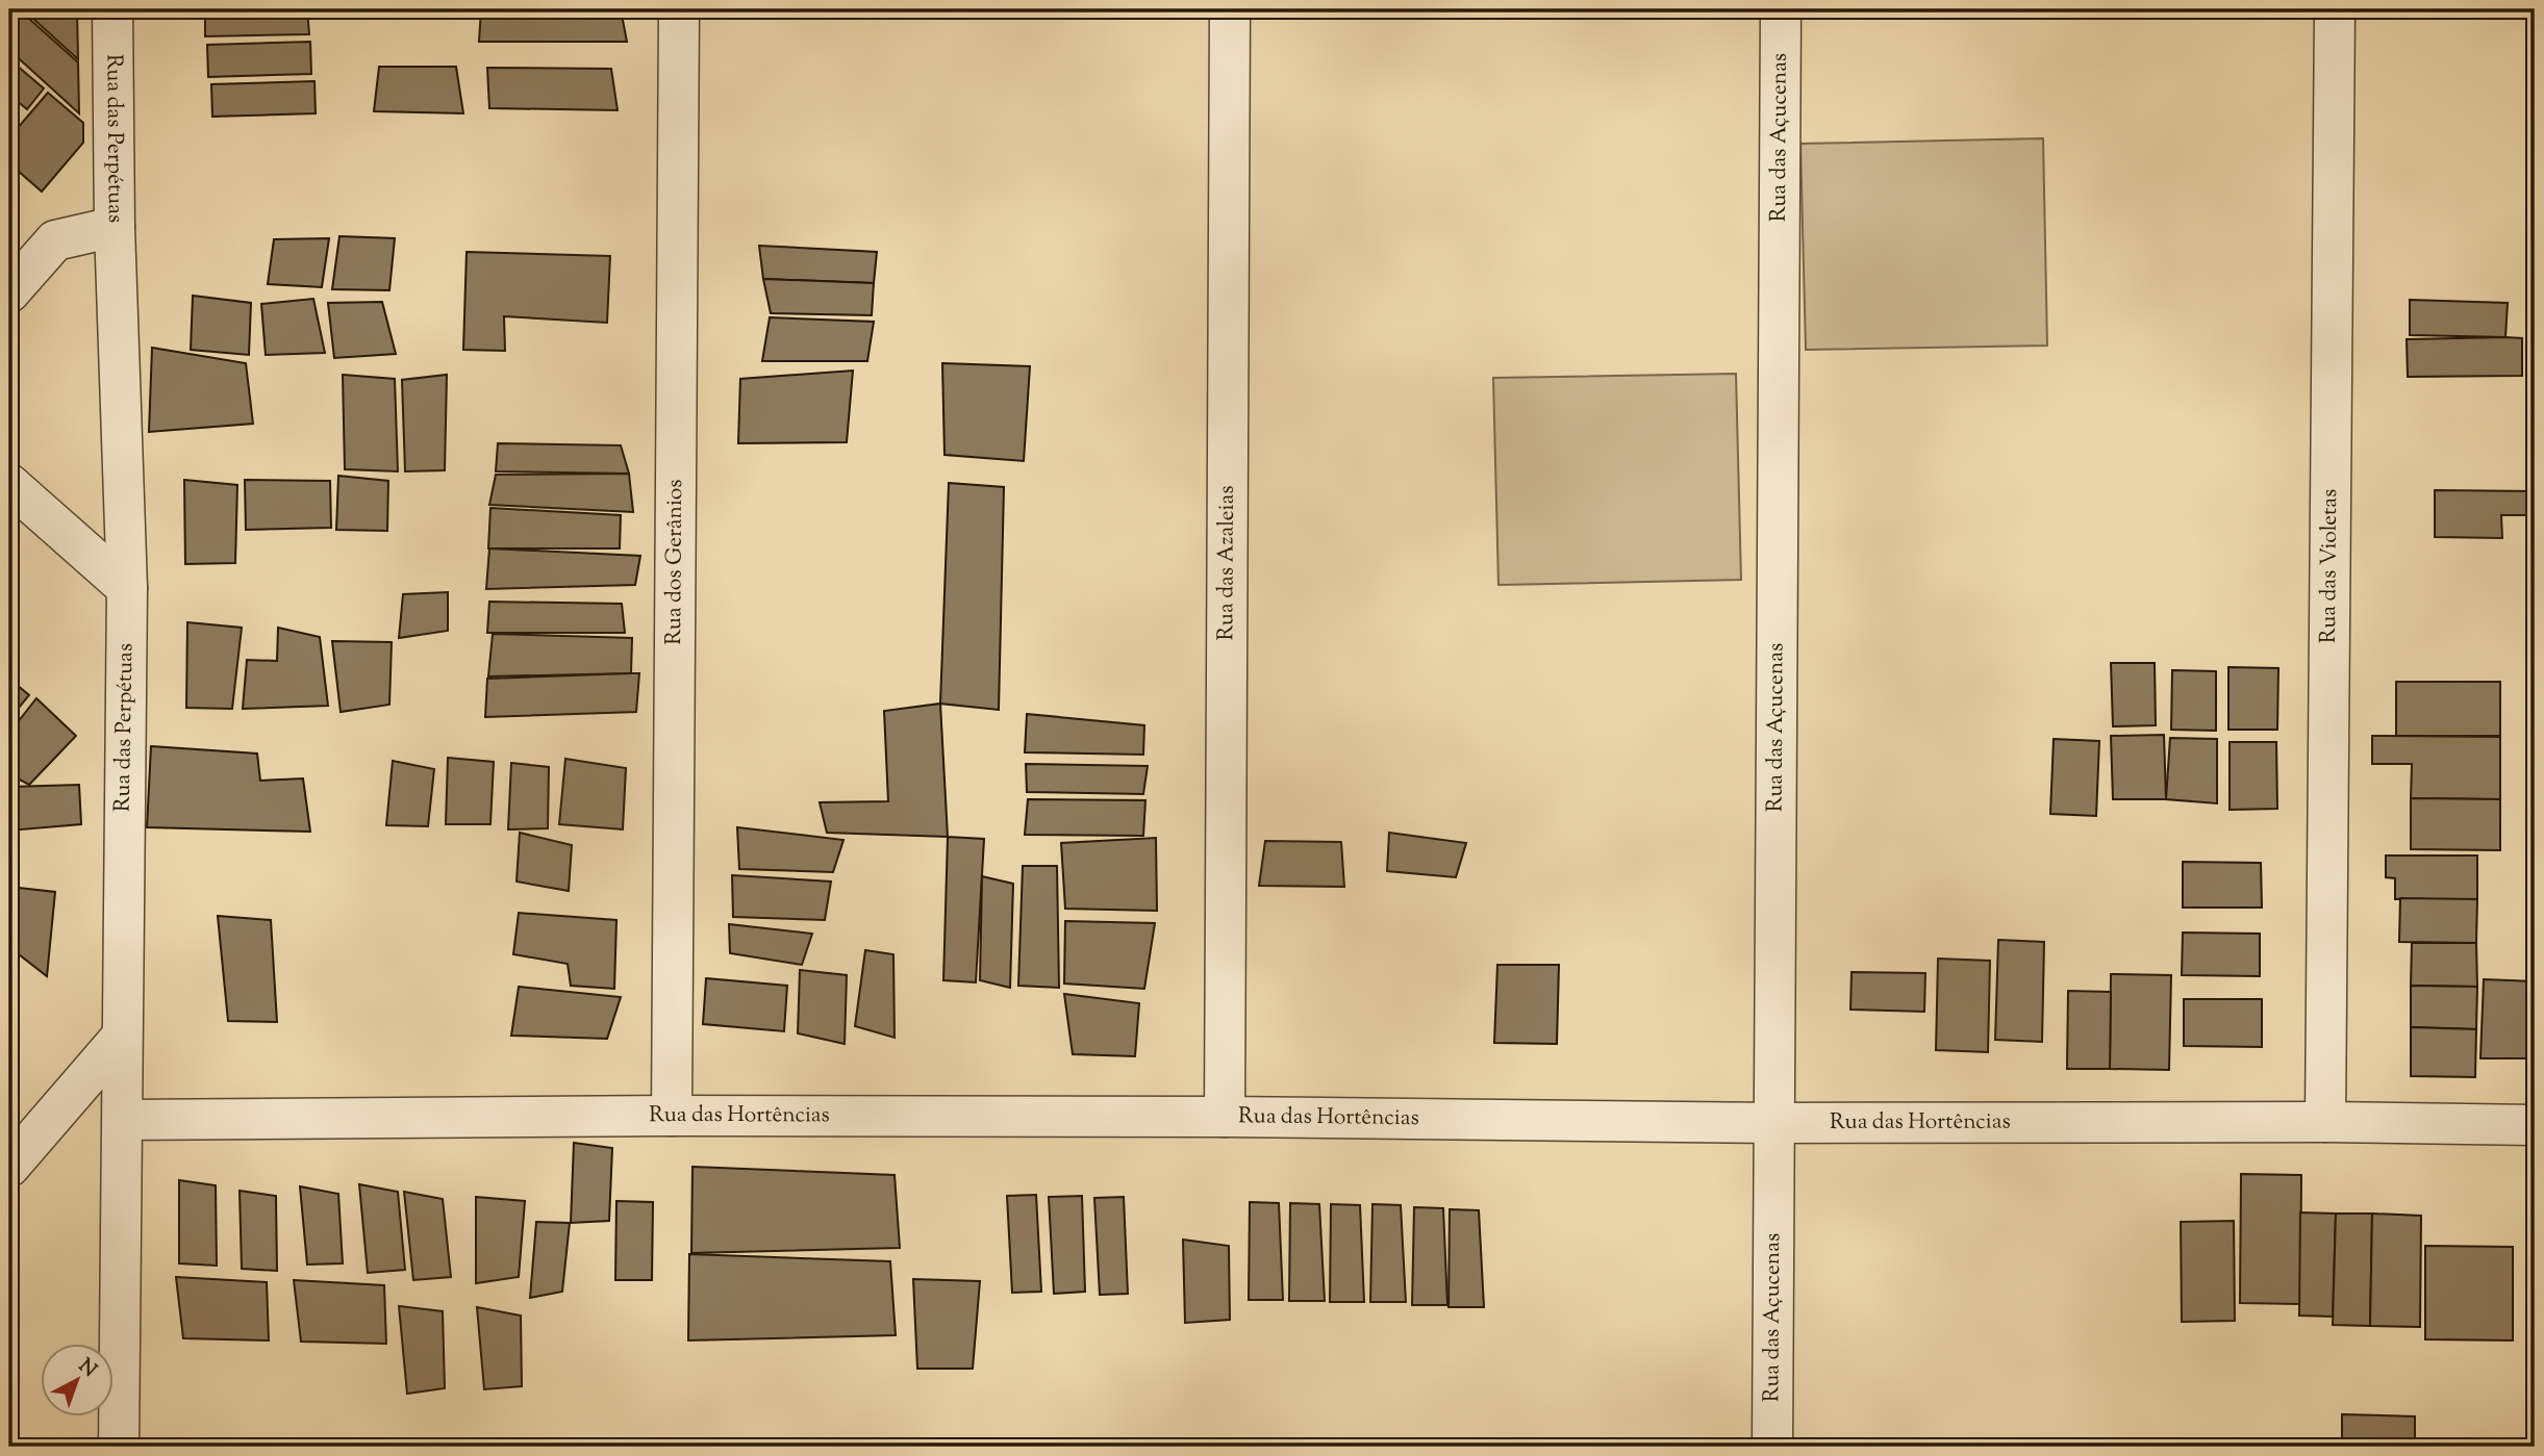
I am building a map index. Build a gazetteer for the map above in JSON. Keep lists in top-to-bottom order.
{
  "streets": {
    "street": [
      "Rua das Perpétuas",
      "Rua das Açucenas",
      "Rua dos Gerânios",
      "Rua das Azaleias",
      "Rua das Violetas",
      "Rua das Hortências"
    ]
  },
  "crossings": [
    ["Rua das Perpétuas", "Rua das Hortências"],
    ["Rua das Açucenas", "Rua das Hortências"],
    ["Rua dos Gerânios", "Rua das Hortências"],
    ["Rua das Azaleias", "Rua das Hortências"],
    ["Rua das Violetas", "Rua das Hortências"]
  ],
  "north": "top right"
}
